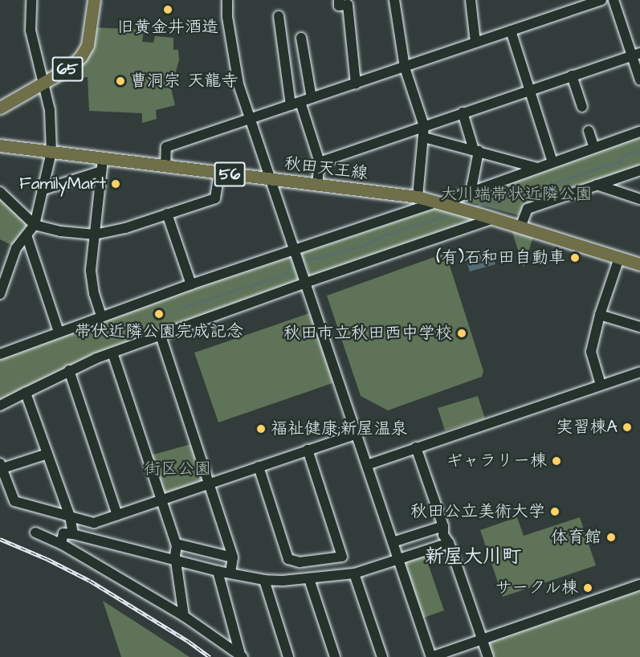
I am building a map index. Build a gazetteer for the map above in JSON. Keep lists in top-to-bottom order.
{
  "streets": {
    "main road": ["65", "秋田天王線", "56"]
  },
  "districts": ["新屋大川町"],
  "parks": ["大川端帯状近隣公園", "街区公園"],
  "places": [
    "旧黄金井酒造",
    "曹洞宗 天龍寺",
    "FamilyMart",
    "(有)石和田自動車",
    "帯伏近隣公園完成記念",
    "秋田市立秋田西中学校",
    "実習棟A",
    "福祉健康;新屋温泉",
    "ギャラリー棟",
    "秋田公立美術大学",
    "体育館",
    "サークル棟"
  ]
}
